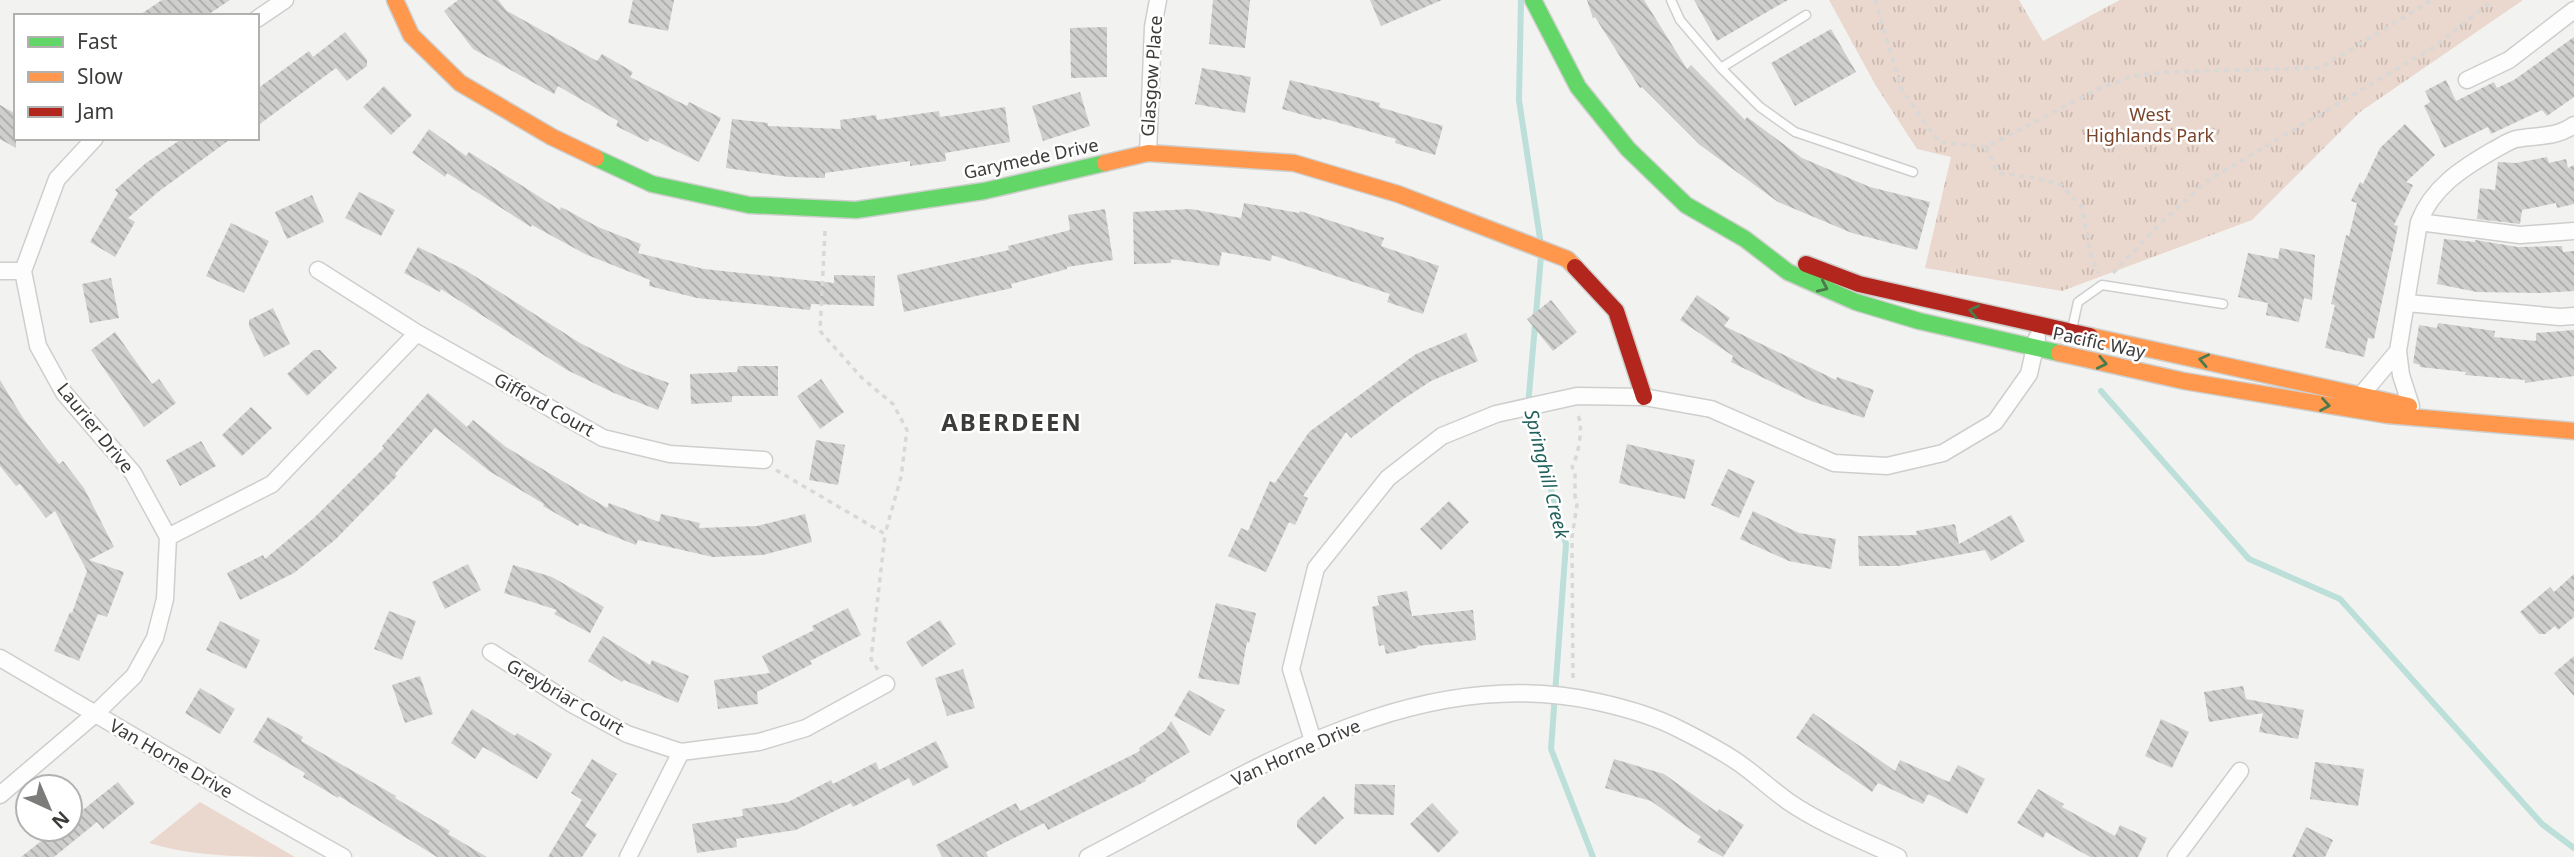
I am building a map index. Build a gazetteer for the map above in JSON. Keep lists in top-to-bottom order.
{
  "streets": {
    "main road": ["Garymede Drive", "Pacific Way"],
    "street": [
      "Glasgow Place",
      "Gifford Court",
      "Laurier Drive",
      "Greybriar Court",
      "Van Horne Drive"
    ]
  },
  "crossings": [
    ["Glasgow Place", "Garymede Drive"]
  ],
  "districts": ["ABERDEEN"],
  "water": ["Springhill Creek"],
  "parks": ["West Highlands Park"],
  "legend": ["Fast", "Slow", "Jam"],
  "north": "bottom right"
}
